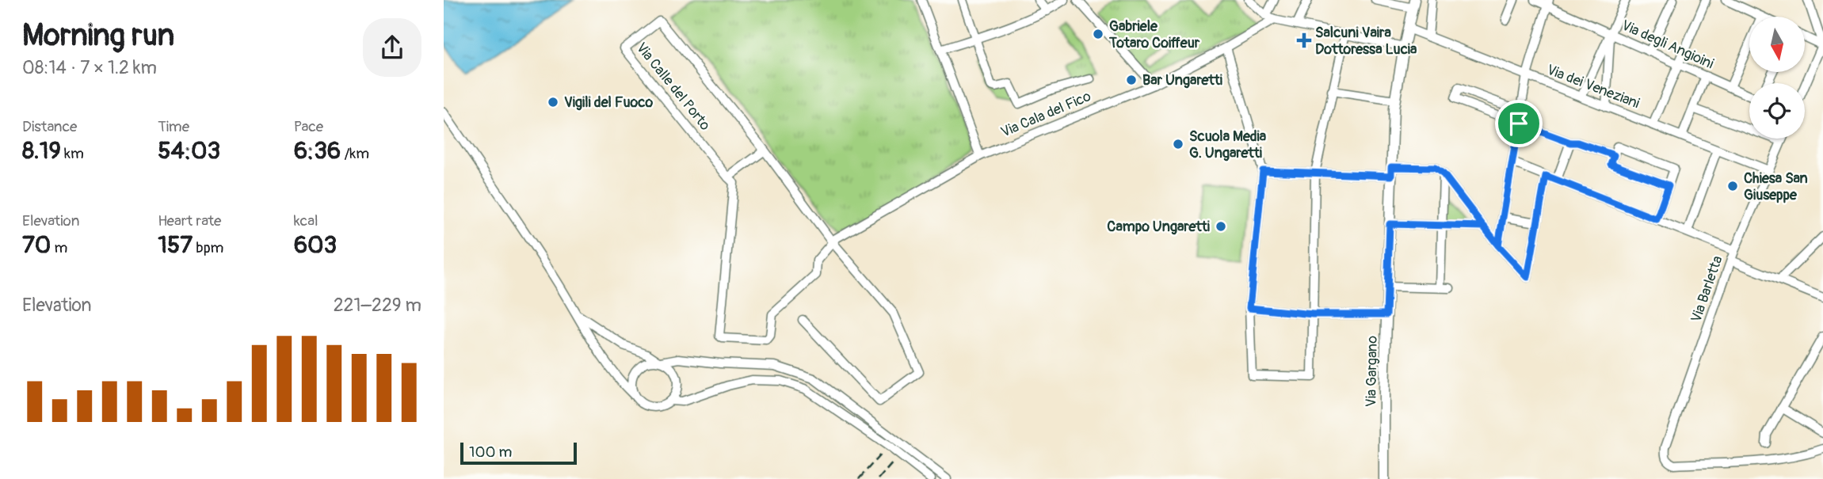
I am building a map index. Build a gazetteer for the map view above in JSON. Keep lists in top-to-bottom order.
{
  "streets": {
    "main road": ["Via Gargano"],
    "street": [
      "Via degli Angioini",
      "Via Calle del Porto",
      "Via dei Veneziani",
      "Via Cala del Fico",
      "Via Barletta"
    ]
  },
  "crossings": [
    ["Via Calle del Porto", "Via Cala del Fico"],
    ["Via dei Veneziani", "Via Barletta"],
    ["Via dei Veneziani", "Via Gargano"]
  ],
  "places": {
    "other": [
      "Gabriele Totaro Coiffeur",
      "Bar Ungaretti",
      "Vigili del Fuoco",
      "Scuola Media G. Ungaretti",
      "Chiesa San Giuseppe",
      "Campo Ungaretti"
    ],
    "health": ["Salcuni Vaira Dottoressa Lucia"]
  },
  "scale_bar": "100 m",
  "north": "bottom",
  "page": {
    "heading": ["Morning run", "08:14 · 7 × 1.2 km"],
    "stats": [
      ["Distance", "8.19 km"],
      ["Time", "54:03"],
      ["Pace", "6:36 /km"],
      ["Elevation", "70 m"],
      ["Heart rate", "157 bpm"],
      ["kcal", "603"]
    ],
    "chart": ["Elevation", "221–229 m"],
    "scale": "100 m"
  }
}
